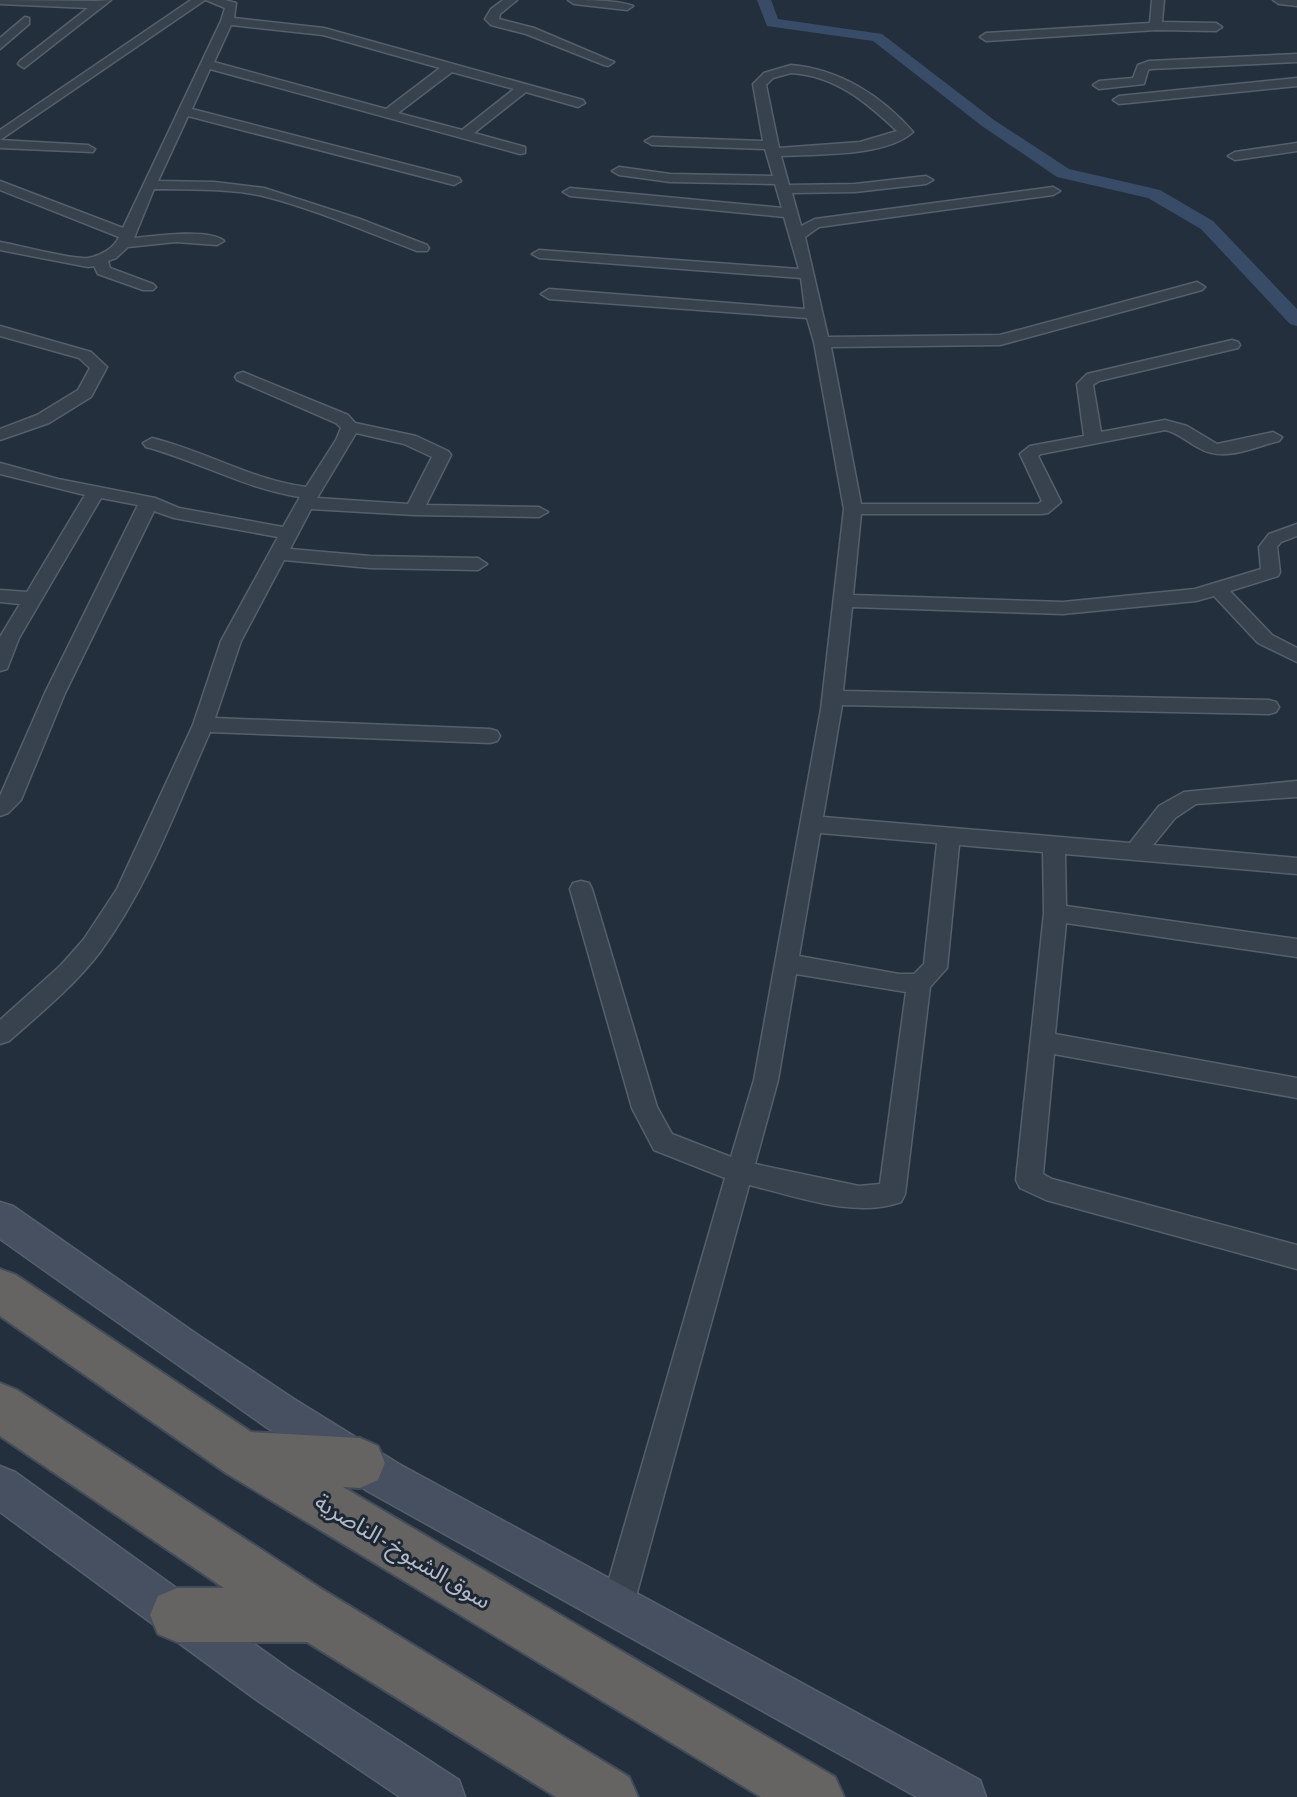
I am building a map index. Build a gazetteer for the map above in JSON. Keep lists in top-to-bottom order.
{
  "streets": {
    "highway": ["سوق الشيوخ - الناصرية"]
  }
}
